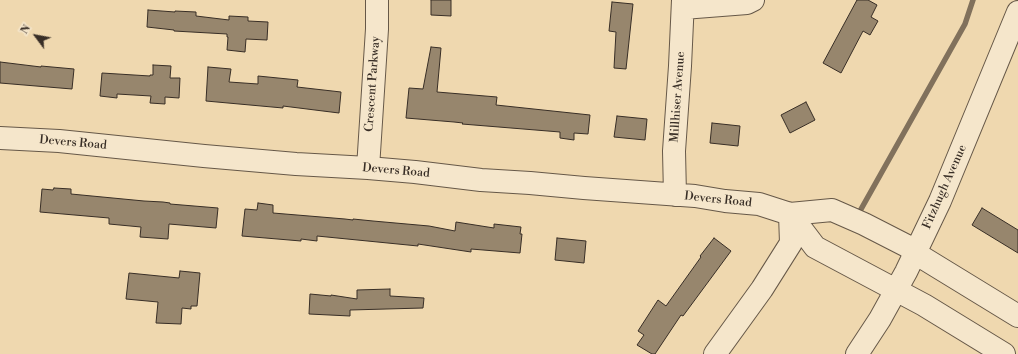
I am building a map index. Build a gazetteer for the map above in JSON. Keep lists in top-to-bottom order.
{
  "streets": {
    "street": [
      "Crescent Parkway",
      "Millhiser Avenue",
      "Devers Road",
      "Fitzhugh Avenue"
    ]
  },
  "crossings": [
    ["Crescent Parkway", "Devers Road"],
    ["Millhiser Avenue", "Devers Road"],
    ["Devers Road", "Fitzhugh Avenue"]
  ],
  "north": "top left"
}
